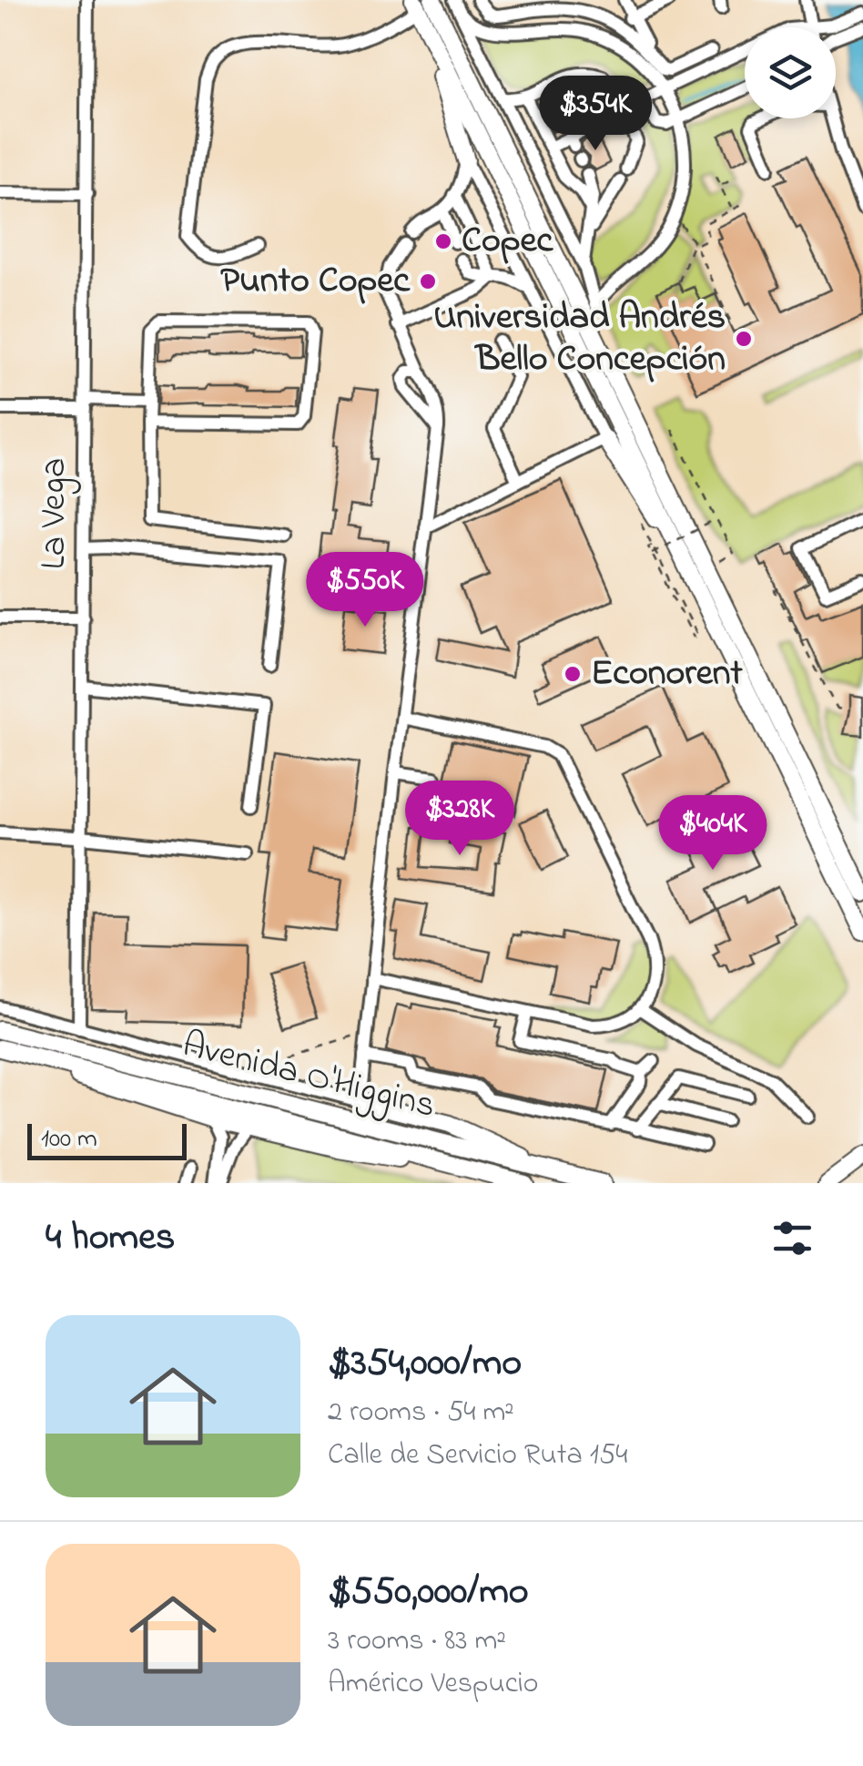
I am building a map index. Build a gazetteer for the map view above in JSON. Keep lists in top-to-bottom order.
{
  "streets": {
    "main road": ["Avenida O'Higgins"],
    "street": ["La Vega"]
  },
  "crossings": [
    ["La Vega", "Avenida O'Higgins"]
  ],
  "places": [
    "Copec",
    "Punto Copec",
    "Universidad Andrés Bello Concepción",
    "Econorent"
  ],
  "scale_bar": "100 m",
  "page": {
    "price": [
      "$354K",
      "$550K",
      "$328K",
      "$404K"
    ],
    "scale": "100 m",
    "heading": "4 homes",
    "list": [
      {
        "name": "$354,000/mo",
        "note": "2 rooms · 54 m² · Calle de Servicio Ruta 154"
      },
      {
        "name": "$550,000/mo",
        "note": "3 rooms · 83 m² · Américo Vespucio"
      }
    ]
  }
}
